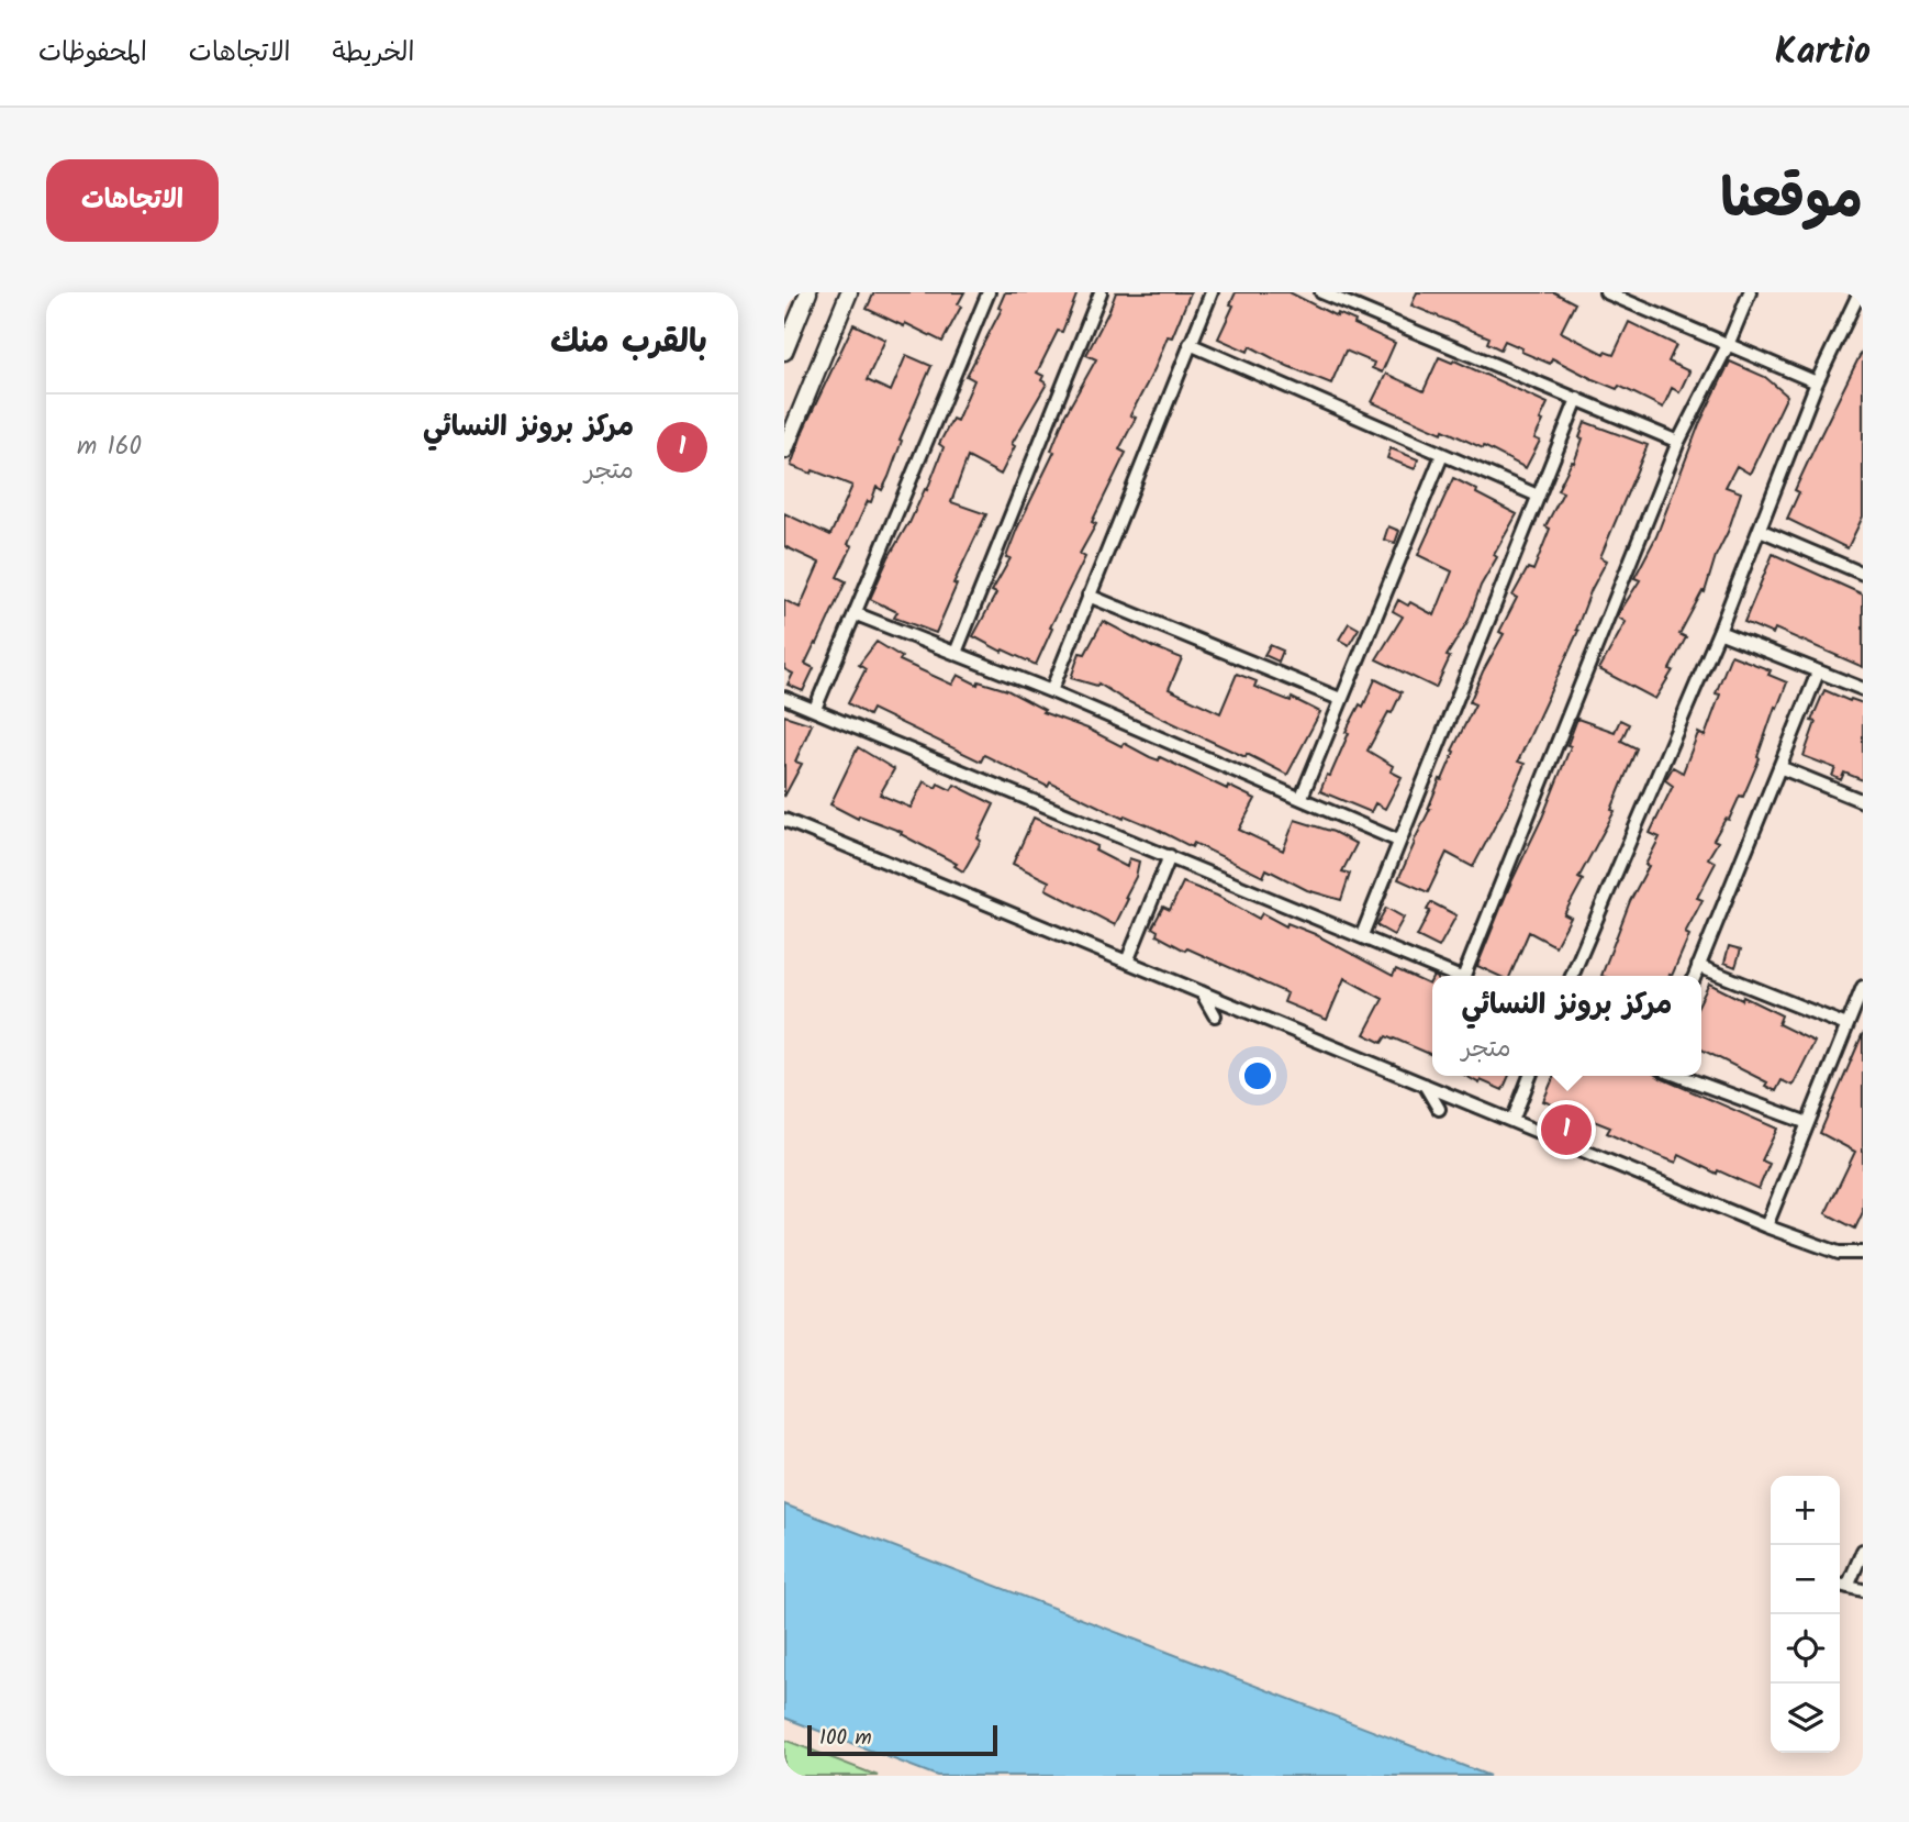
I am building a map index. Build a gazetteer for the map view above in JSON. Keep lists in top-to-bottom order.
{
  "scale_bar": "100 m",
  "page": {
    "header": "Kartio",
    "nav": ["الخريطة", "الاتجاهات", "المحفوظات"],
    "title": "موقعنا",
    "buttons": "الاتجاهات",
    "heading": "بالقرب منك",
    "list": [
      {
        "mark": "1",
        "name": "مركز برونز النسائي",
        "note": "متجر",
        "value": "160 m"
      }
    ],
    "popup": ["مركز برونز النسائي", "متجر"],
    "pins": "1",
    "map_buttons": ["+", "−"],
    "scale": "100 m"
  }
}
